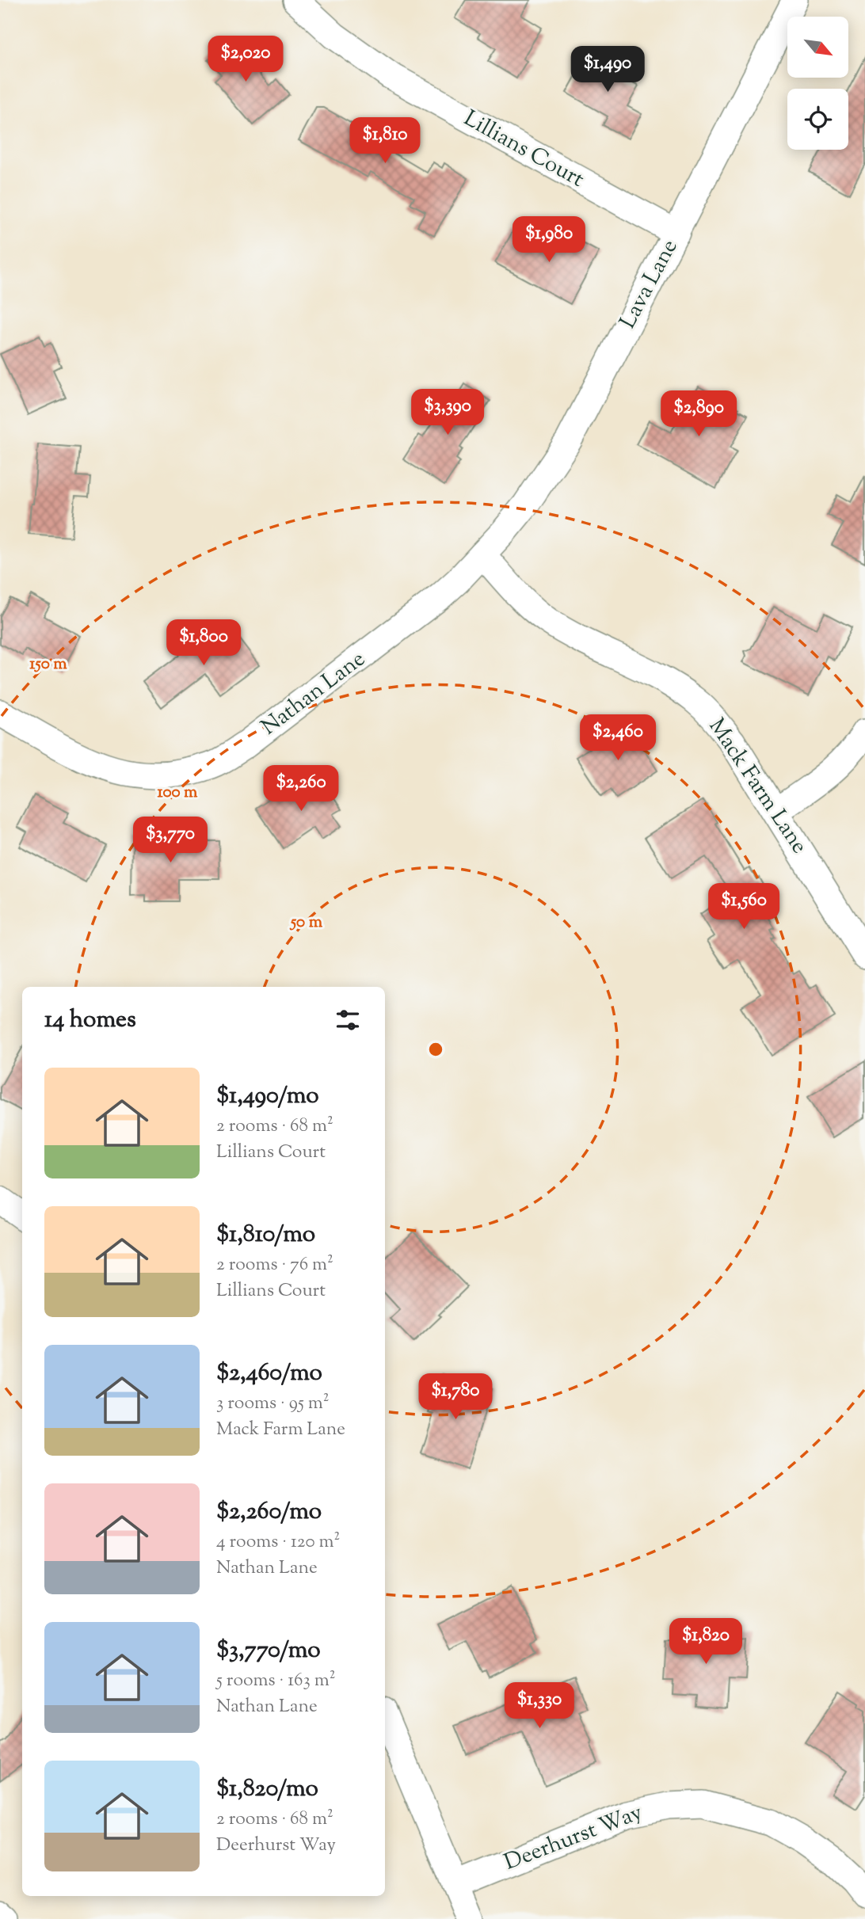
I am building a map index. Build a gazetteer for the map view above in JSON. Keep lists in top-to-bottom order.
{
  "streets": {
    "street": [
      "Lillians Court",
      "Lava Lane",
      "Nathan Lane",
      "Mack Farm Lane",
      "Deerhurst Way"
    ]
  },
  "crossings": [
    ["Lillians Court", "Lava Lane"],
    ["Lava Lane", "Nathan Lane"],
    ["Lava Lane", "Mack Farm Lane"],
    ["Nathan Lane", "Mack Farm Lane"]
  ],
  "north": "bottom right",
  "page": {
    "price": [
      "$2,020",
      "$1,490",
      "$1,810",
      "$1,980",
      "$3,390",
      "$2,890",
      "$1,800",
      "$2,460",
      "$2,260",
      "$3,770",
      "$1,560",
      "$1,780",
      "$1,820",
      "$1,330"
    ],
    "heading": "14 homes",
    "list": [
      {
        "name": "$1,490/mo",
        "note": "2 rooms · 68 m² · Lillians Court"
      },
      {
        "name": "$1,810/mo",
        "note": "2 rooms · 76 m² · Lillians Court"
      },
      {
        "name": "$2,460/mo",
        "note": "3 rooms · 95 m² · Mack Farm Lane"
      },
      {
        "name": "$2,260/mo",
        "note": "4 rooms · 120 m² · Nathan Lane"
      },
      {
        "name": "$3,770/mo",
        "note": "5 rooms · 163 m² · Nathan Lane"
      },
      {
        "name": "$1,820/mo",
        "note": "2 rooms · 68 m² · Deerhurst Way"
      }
    ]
  },
  "rings": ["150 m", "100 m", "50 m"]
}
